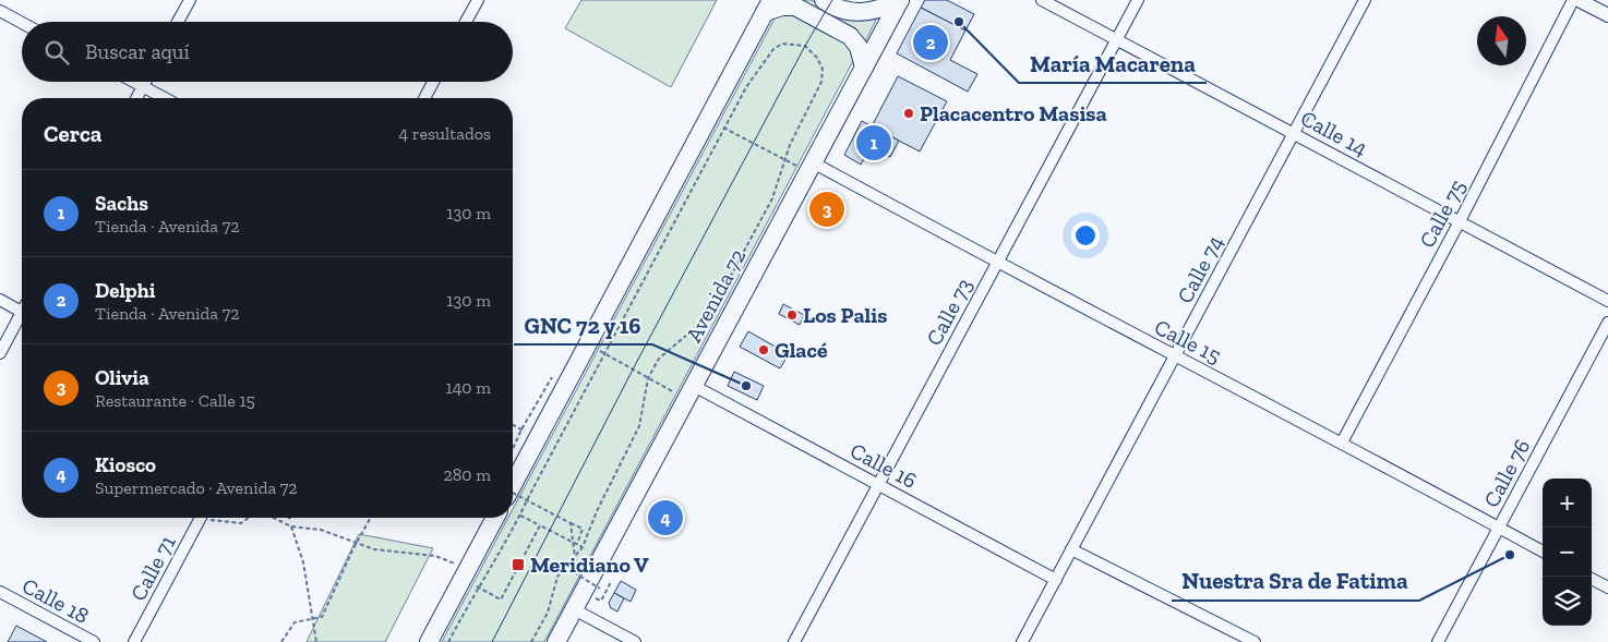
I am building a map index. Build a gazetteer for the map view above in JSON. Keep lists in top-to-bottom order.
{
  "streets": {
    "highway": ["Avenida 72"],
    "street": [
      "Calle 14",
      "Calle 75",
      "Calle 74",
      "Calle 73",
      "Calle 15",
      "Calle 16",
      "Calle 76",
      "Calle 71",
      "Calle 18"
    ]
  },
  "crossings": [
    ["Calle 14", "Calle 75"],
    ["Calle 14", "Calle 74"],
    ["Calle 14", "Calle 73"],
    ["Calle 75", "Calle 15"],
    ["Calle 74", "Calle 15"],
    ["Calle 74", "Calle 16"],
    ["Avenida 72", "Calle 15"],
    ["Avenida 72", "Calle 16"],
    ["Calle 73", "Calle 15"],
    ["Calle 73", "Calle 16"],
    ["Calle 15", "Calle 76"]
  ],
  "places": {
    "other": [
      "María Macarena",
      "Placacentro Masisa",
      "Los Palis",
      "Glacé",
      "GNC 72 y 16",
      "Nuestra Sra de Fatima"
    ],
    "transit": ["Meridiano V"]
  },
  "north": "top",
  "page": {
    "search": "Buscar aquí",
    "pins": [
      "2",
      "1",
      "3",
      "4"
    ],
    "heading": ["Cerca", "4 resultados"],
    "list": [
      {
        "mark": "1",
        "name": "Sachs",
        "note": "Tienda · Avenida 72",
        "value": "130 m"
      },
      {
        "mark": "2",
        "name": "Delphi",
        "note": "Tienda · Avenida 72",
        "value": "130 m"
      },
      {
        "mark": "3",
        "name": "Olivia",
        "note": "Restaurante · Calle 15",
        "value": "140 m"
      },
      {
        "mark": "4",
        "name": "Kiosco",
        "note": "Supermercado · Avenida 72",
        "value": "280 m"
      }
    ],
    "map_buttons": ["+", "−"]
  }
}
